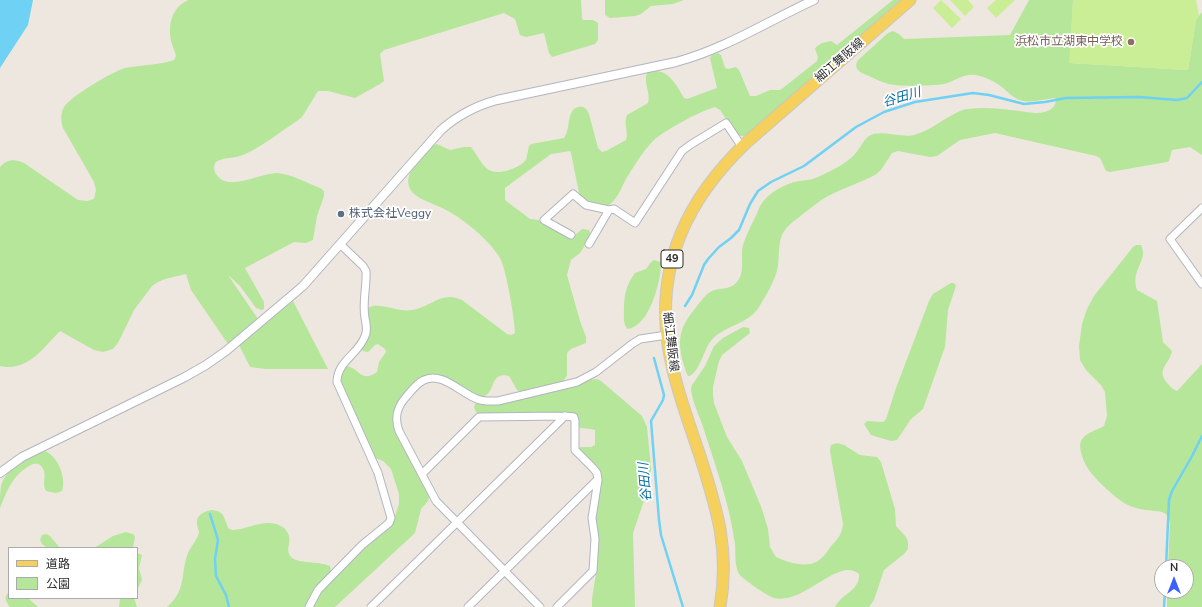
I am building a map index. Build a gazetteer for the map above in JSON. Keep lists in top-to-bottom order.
{
  "streets": {
    "main road": ["細江舞阪線", "49"]
  },
  "water": ["谷田川"],
  "places": ["浜松市立湖東中学校", "株式会社Veggy"],
  "legend": ["道路", "公園"],
  "north": "top"
}
